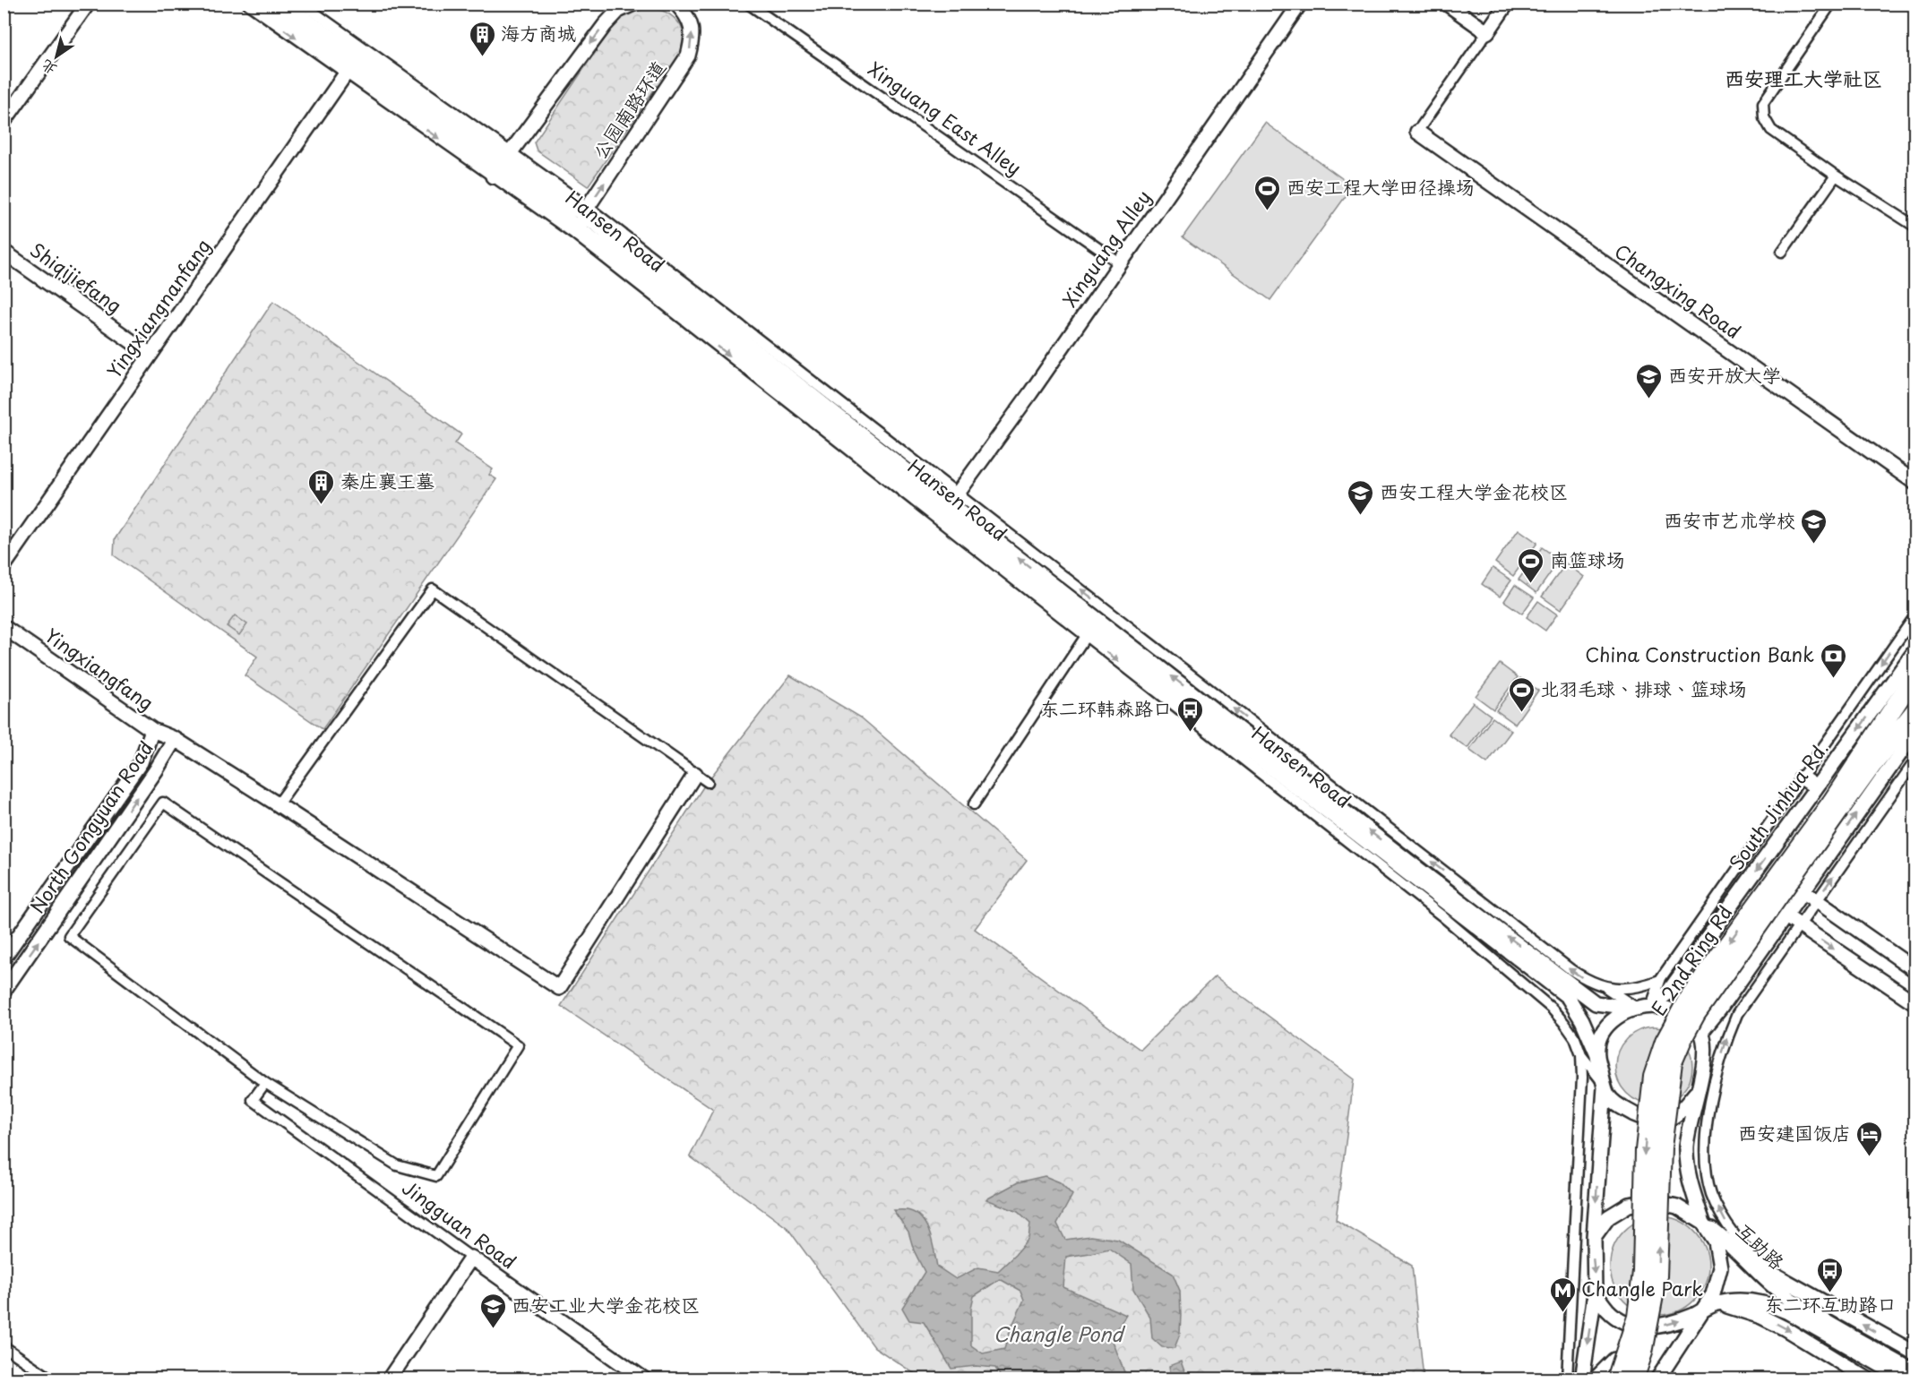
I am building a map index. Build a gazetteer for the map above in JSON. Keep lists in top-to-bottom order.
{
  "streets": {
    "highway": ["E 2nd Ring Rd"],
    "main road": [
      "公园南路环道",
      "Hansen Road",
      "Xinguang Alley",
      "Shiqijiefang",
      "Changxing Road",
      "Yingxiangnanfang",
      "Yingxiangfang",
      "South Jinhua Rd.",
      "North Gongyuan Road",
      "Jingguan Road",
      "互助路"
    ],
    "street": ["Xinguang East Alley"]
  },
  "crossings": [
    ["公园南路环道", "Hansen Road"],
    ["Xinguang East Alley", "Xinguang Alley"],
    ["Hansen Road", "Xinguang Alley"],
    ["Hansen Road", "South Jinhua Rd."],
    ["Shiqijiefang", "Yingxiangnanfang"],
    ["Yingxiangfang", "North Gongyuan Road"]
  ],
  "districts": ["西安理工大学社区"],
  "water": ["Changle Pond"],
  "places": {
    "building": ["海方商城", "秦庄襄王墓"],
    "sports": ["西安工程大学田径操场", "南篮球场", "北羽毛球、排球、篮球场"],
    "school or university": [
      "西安开放大学",
      "西安工程大学金花校区",
      "西安市艺术学校",
      "西安工业大学金花校区"
    ],
    "bank": ["China Construction Bank"],
    "bus stop": ["东二环韩森路口", "东二环互助路口"],
    "hotel": ["西安建国饭店"],
    "metro station": ["Changle Park"]
  },
  "north": "bottom left"
}
